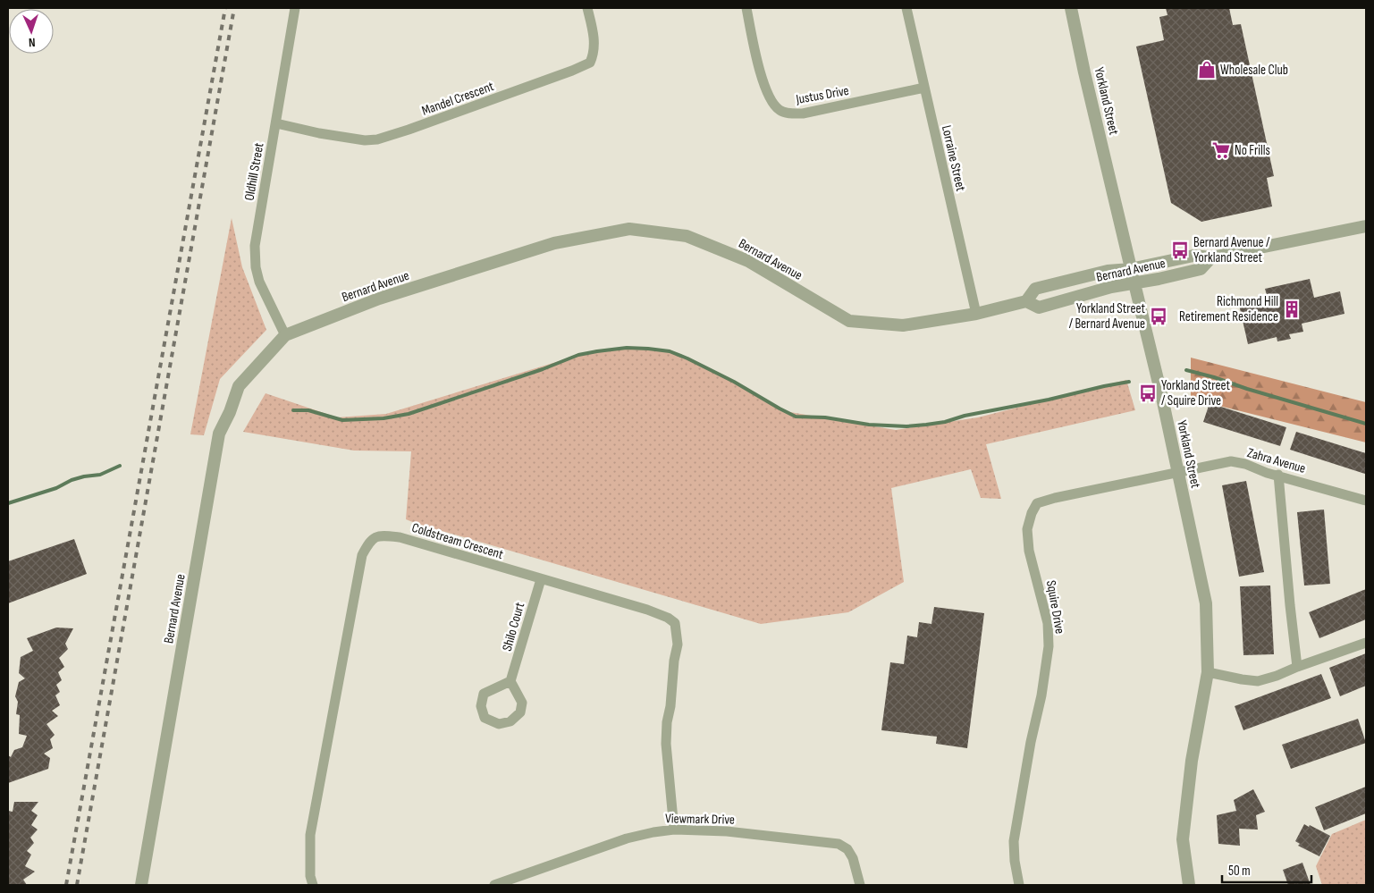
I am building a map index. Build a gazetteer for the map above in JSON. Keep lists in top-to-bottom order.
{
  "streets": {
    "street": [
      "Justus Drive",
      "Mandel Crescent",
      "Yorkland Street",
      "Lorraine Street",
      "Oldhill Street",
      "Bernard Avenue",
      "Zahra Avenue",
      "Coldstream Crescent",
      "Squire Drive",
      "Shilo Court",
      "Viewmark Drive"
    ]
  },
  "crossings": [
    ["Justus Drive", "Lorraine Street"],
    ["Mandel Crescent", "Oldhill Street"],
    ["Yorkland Street", "Bernard Avenue"],
    ["Yorkland Street", "Zahra Avenue"],
    ["Yorkland Street", "Squire Drive"],
    ["Lorraine Street", "Bernard Avenue"],
    ["Oldhill Street", "Bernard Avenue"],
    ["Zahra Avenue", "Squire Drive"],
    ["Coldstream Crescent", "Shilo Court"],
    ["Coldstream Crescent", "Viewmark Drive"]
  ],
  "places": {
    "shop": ["Wholesale Club"],
    "supermarket": ["No Frills"],
    "bus stop": ["Bernard Avenue / Yorkland Street", "Yorkland Street / Bernard Avenue", "Yorkland Street / Squire Drive"],
    "building": ["Richmond Hill Retirement Residence"]
  },
  "scale_bar": "50 m",
  "north": "bottom"
}
